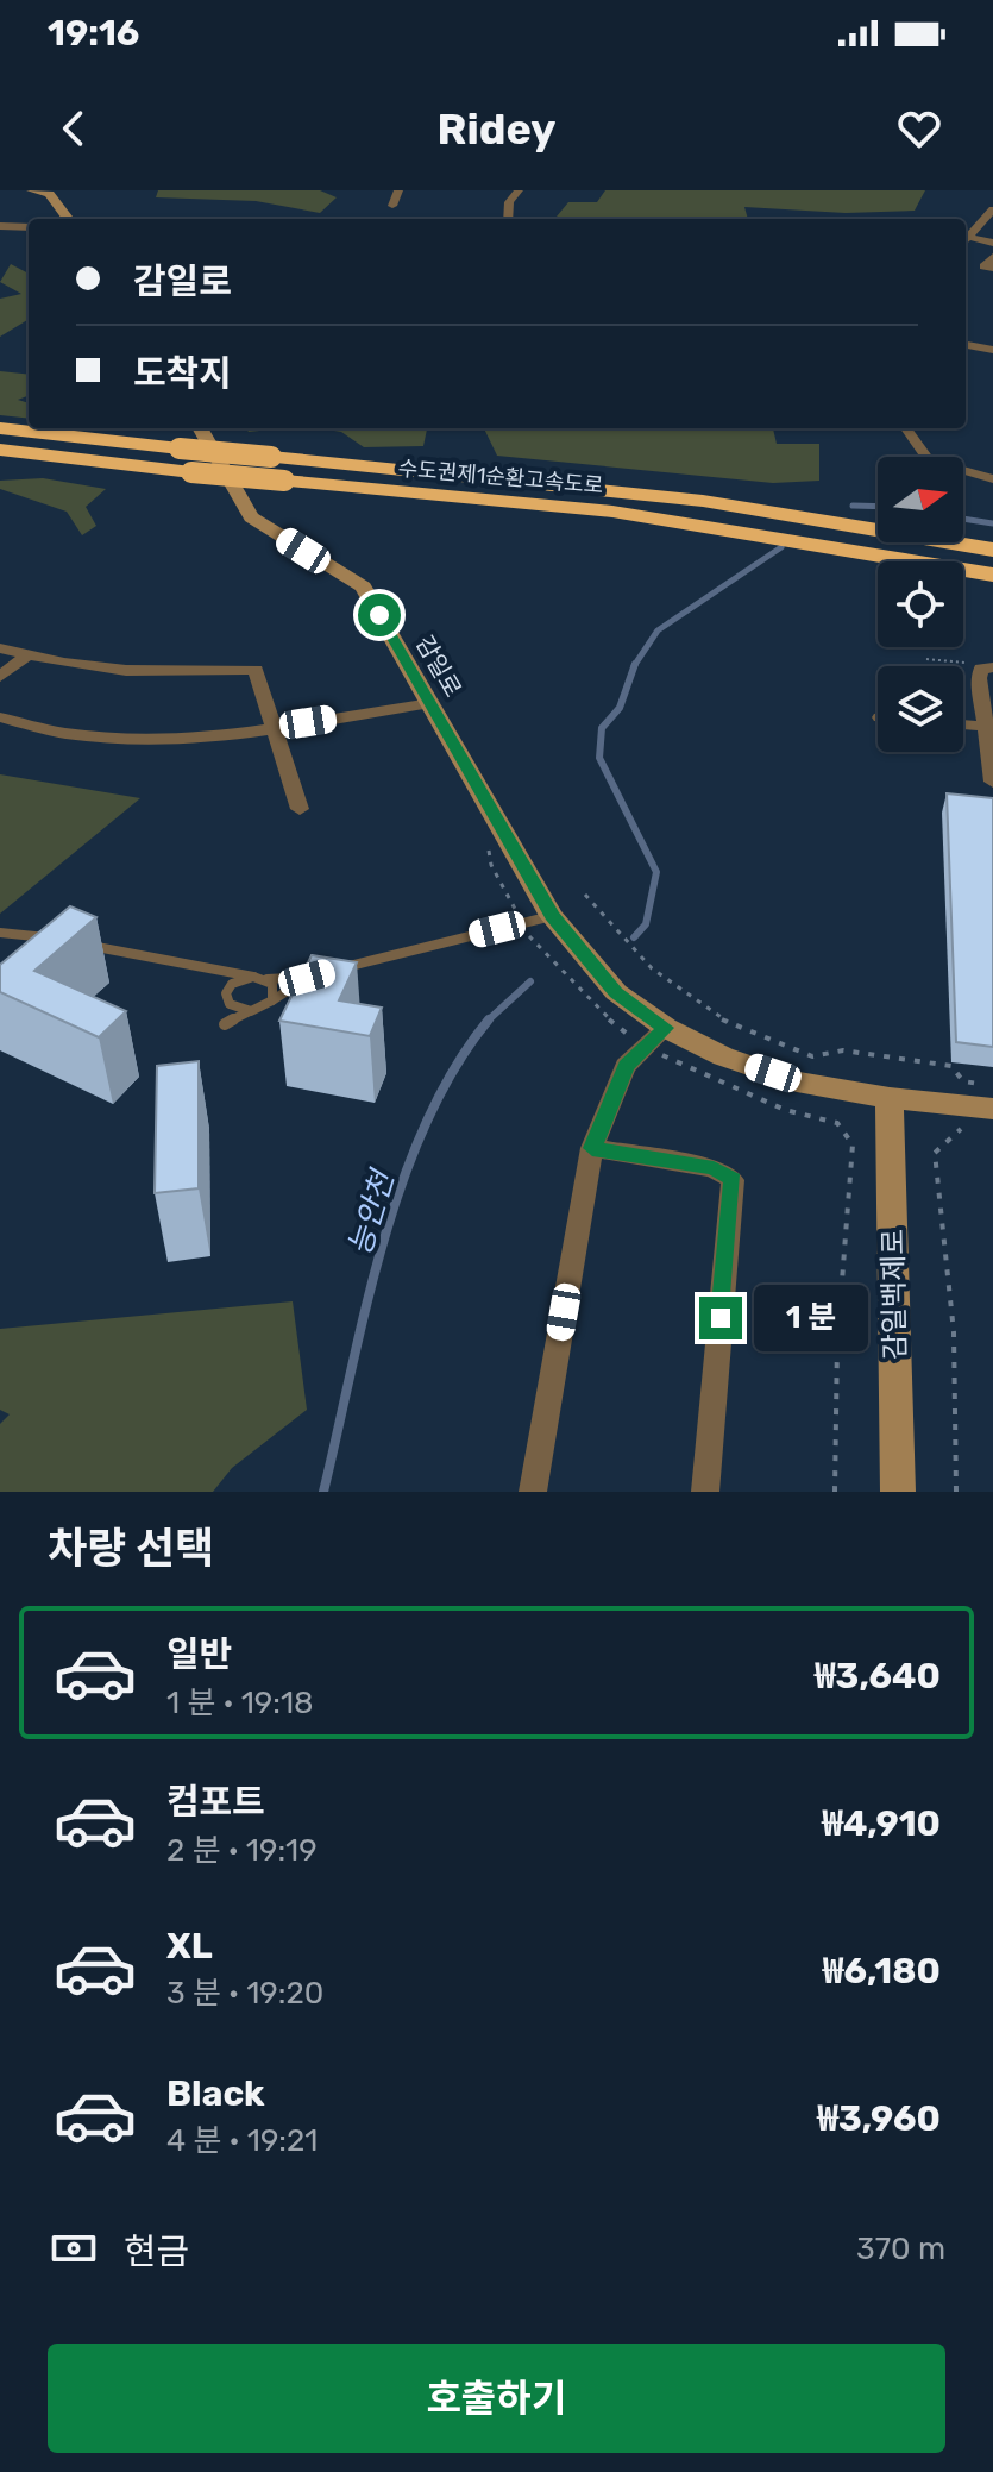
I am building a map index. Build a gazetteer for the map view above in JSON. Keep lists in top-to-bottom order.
{
  "streets": {
    "highway": ["수도권제1순환고속도로"],
    "street": ["감일로", "감일백제로"]
  },
  "crossings": [
    ["감일로", "감일백제로"]
  ],
  "water": ["능안천"],
  "north": "right",
  "page": {
    "status": "19:16",
    "header": "Ridey",
    "banner": ["감일로", "도착지"],
    "bubble": "1 분",
    "heading": "차량 선택",
    "list": [
      {
        "name": "일반",
        "note": "1 분 · 19:18",
        "value": "₩3,640"
      },
      {
        "name": "컴포트",
        "note": "2 분 · 19:19",
        "value": "₩4,910"
      },
      {
        "name": "XL",
        "note": "3 분 · 19:20",
        "value": "₩6,180"
      },
      {
        "name": "Black",
        "note": "4 분 · 19:21",
        "value": "₩3,960"
      }
    ],
    "pay": ["현금", "370 m"],
    "buttons": "호출하기"
  }
}
